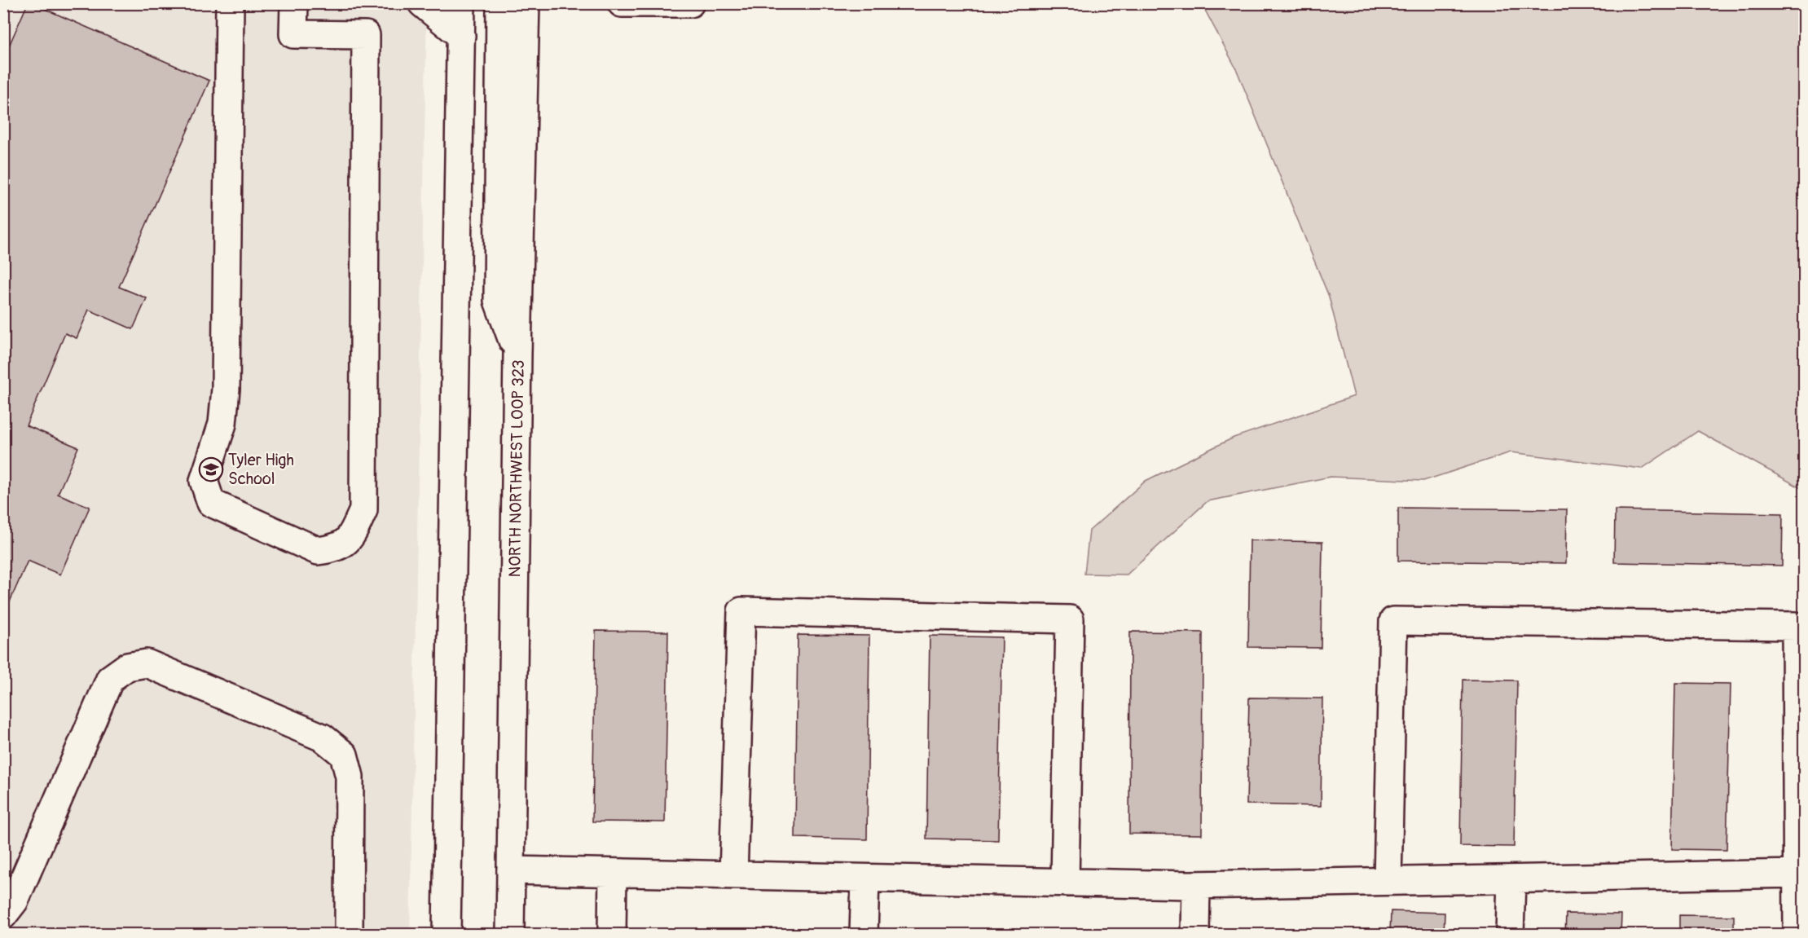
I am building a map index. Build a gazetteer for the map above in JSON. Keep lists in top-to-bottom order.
{
  "streets": {
    "main road": ["NORTH NORTHWEST LOOP 323"]
  },
  "places": {
    "school or university": ["Tyler High School"]
  }
}
